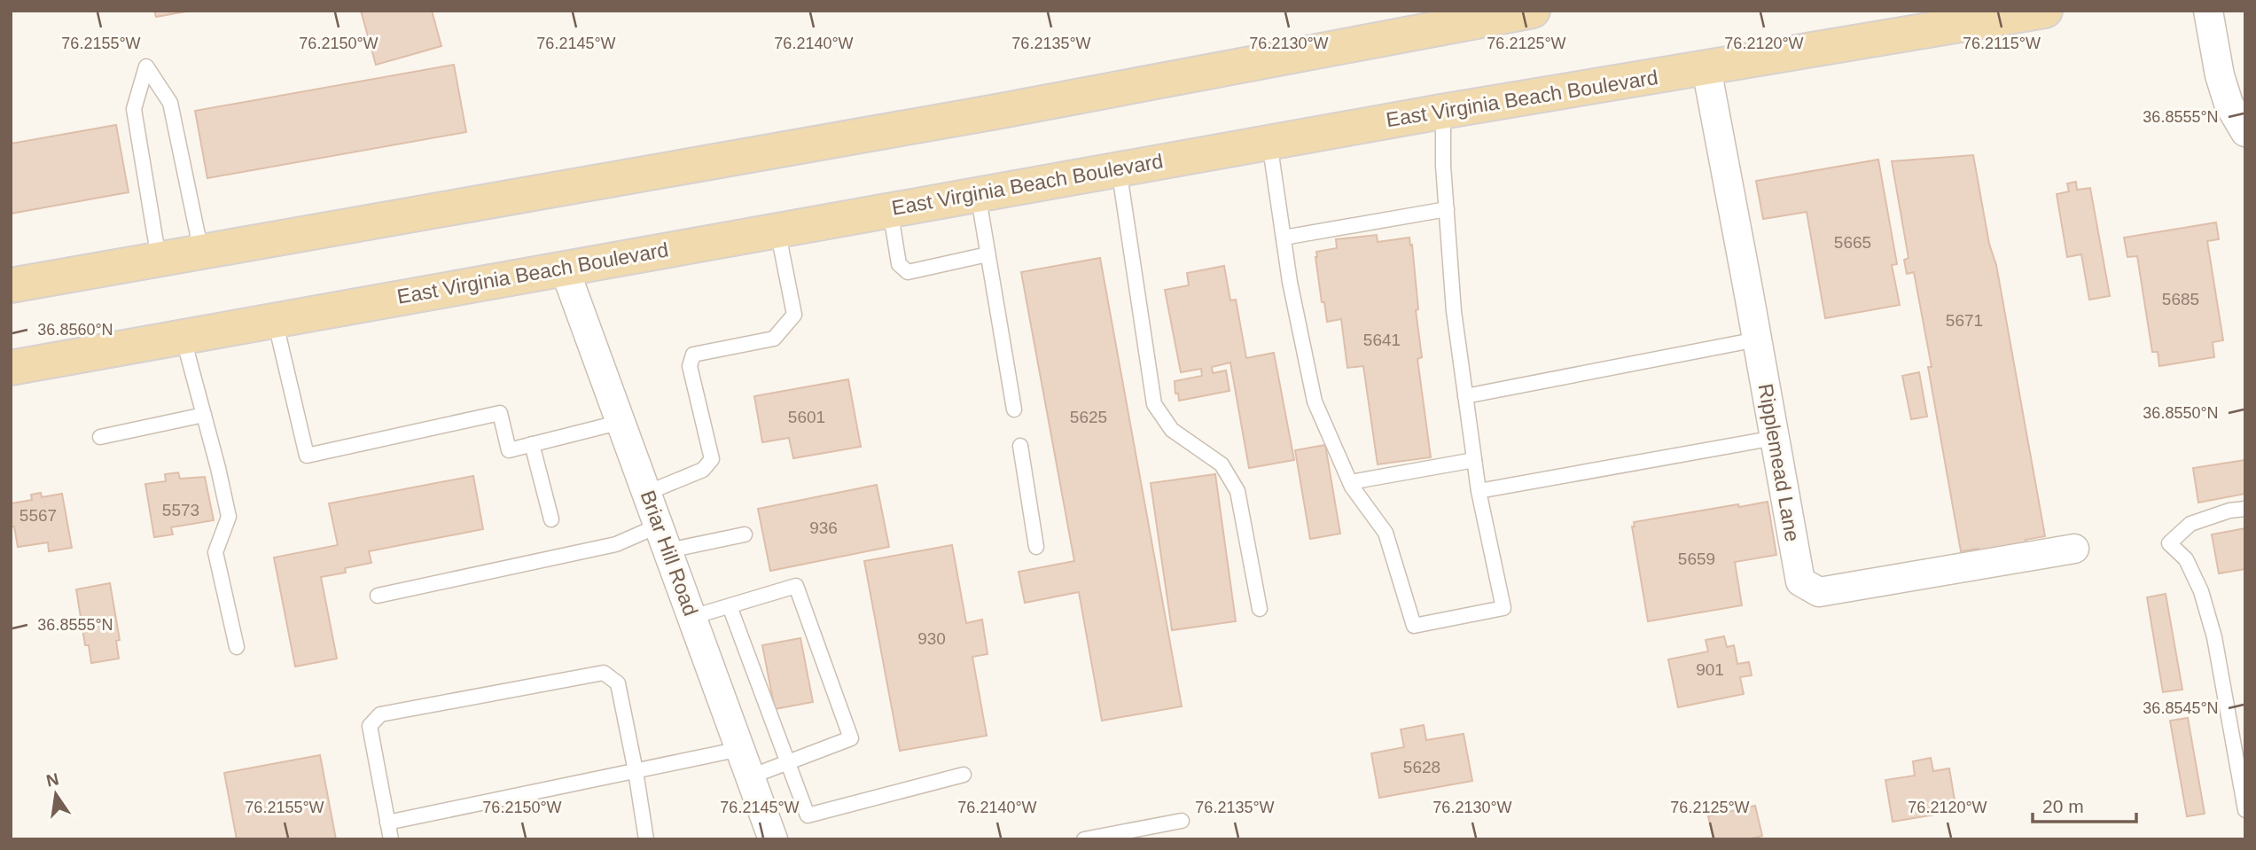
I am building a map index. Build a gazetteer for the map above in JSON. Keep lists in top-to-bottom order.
{
  "streets": {
    "main road": ["East Virginia Beach Boulevard"],
    "street": ["Ripplemead Lane", "Briar Hill Road"]
  },
  "crossings": [
    ["East Virginia Beach Boulevard", "Ripplemead Lane"],
    ["East Virginia Beach Boulevard", "Briar Hill Road"]
  ],
  "house_numbers": [
    "5665",
    "5685",
    "5671",
    "5641",
    "5601",
    "5625",
    "5573",
    "5567",
    "936",
    "5659",
    "930",
    "901",
    "5628"
  ],
  "scale_bar": "20 m",
  "north": "top",
  "coordinates": [
    "76.2155°W",
    "76.2150°W",
    "76.2145°W",
    "76.2140°W",
    "76.2135°W",
    "76.2130°W",
    "76.2125°W",
    "76.2120°W",
    "76.2115°W",
    "36.8555°N",
    "36.8560°N",
    "36.8550°N",
    "36.8545°N"
  ]
}
